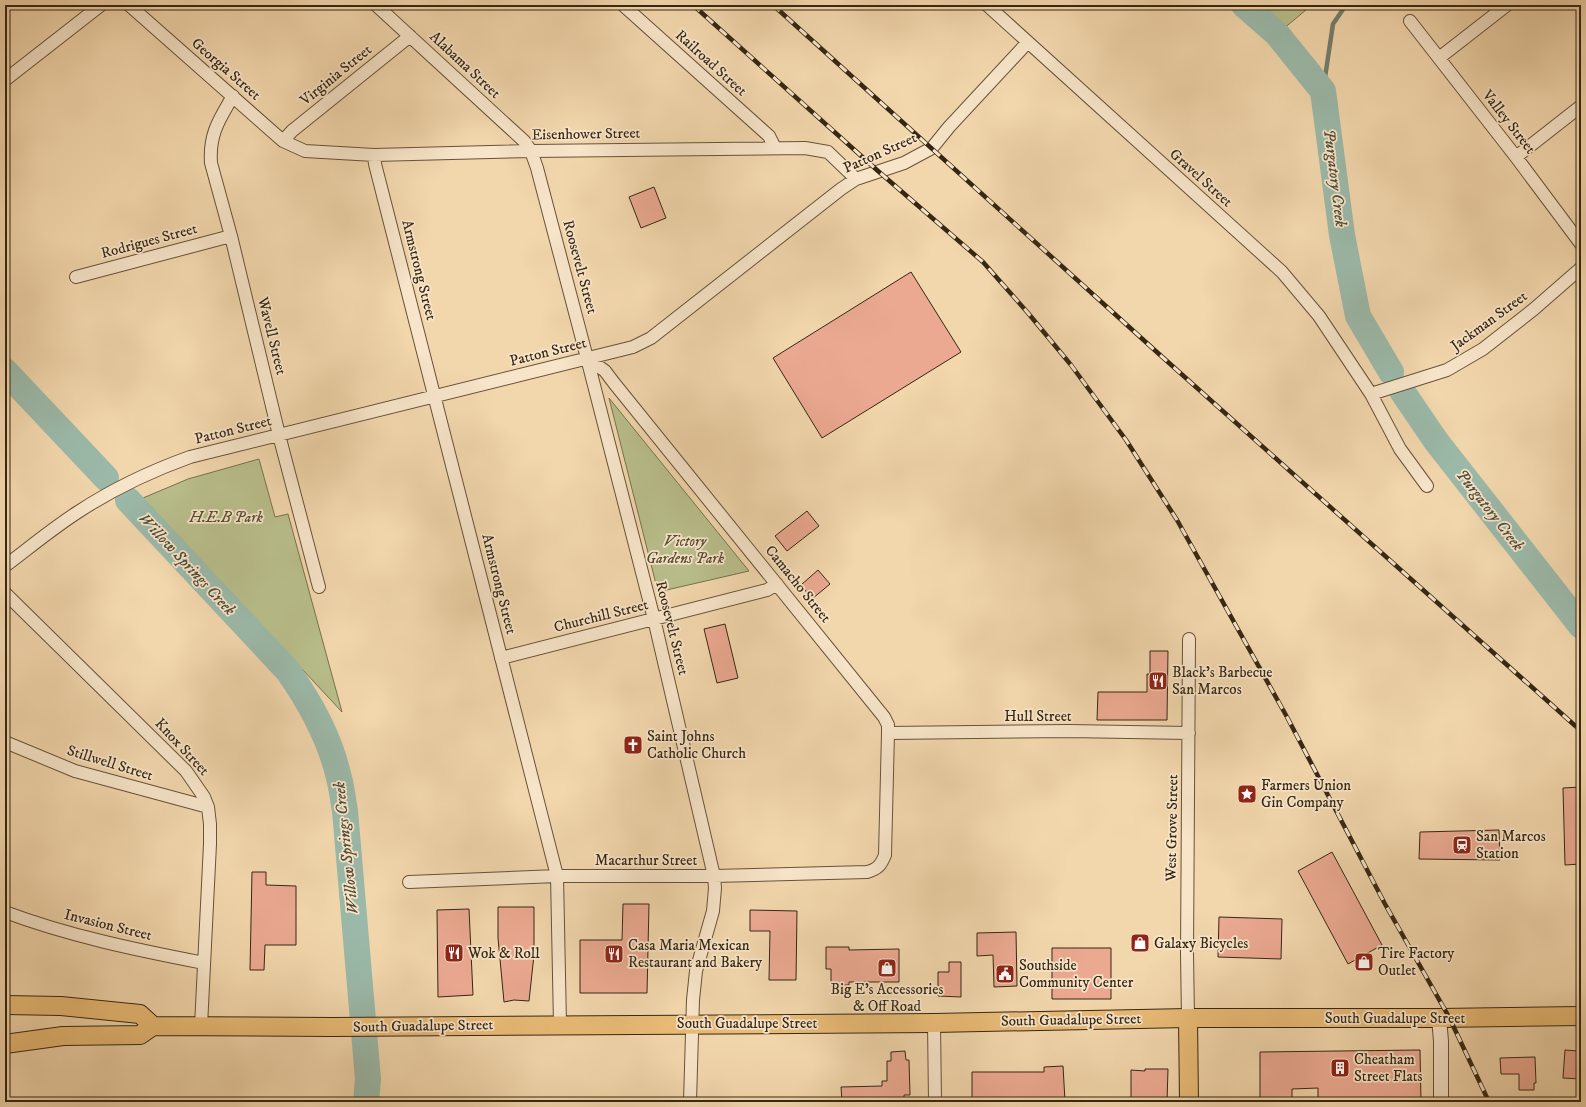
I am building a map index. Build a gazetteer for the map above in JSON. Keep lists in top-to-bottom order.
{
  "streets": {
    "main road": ["South Guadalupe Street"],
    "street": [
      "Railroad Street",
      "Alabama Street",
      "Georgia Street",
      "Virginia Street",
      "Valley Street",
      "Eisenhower Street",
      "Patton Street",
      "Gravel Street",
      "Rodrigues Street",
      "Roosevelt Street",
      "Armstrong Street",
      "Jackman Street",
      "Wavell Street",
      "Camacho Street",
      "Churchill Street",
      "Hull Street",
      "Knox Street",
      "Stillwell Street",
      "West Grove Street",
      "Macarthur Street",
      "Invasion Street"
    ]
  },
  "crossings": [
    ["Railroad Street", "Eisenhower Street"],
    ["Alabama Street", "Virginia Street"],
    ["Alabama Street", "Eisenhower Street"],
    ["Alabama Street", "Roosevelt Street"],
    ["Georgia Street", "Virginia Street"],
    ["Georgia Street", "Eisenhower Street"],
    ["Georgia Street", "Wavell Street"],
    ["Eisenhower Street", "Patton Street"],
    ["Eisenhower Street", "Roosevelt Street"],
    ["Eisenhower Street", "Armstrong Street"],
    ["Patton Street", "Gravel Street"],
    ["Patton Street", "Roosevelt Street"],
    ["Patton Street", "Armstrong Street"],
    ["Patton Street", "Wavell Street"],
    ["Patton Street", "Camacho Street"],
    ["Gravel Street", "Jackman Street"],
    ["Rodrigues Street", "Wavell Street"],
    ["Roosevelt Street", "Camacho Street"],
    ["Roosevelt Street", "Churchill Street"],
    ["Roosevelt Street", "Macarthur Street"],
    ["Roosevelt Street", "South Guadalupe Street"],
    ["Armstrong Street", "Churchill Street"],
    ["Armstrong Street", "Macarthur Street"],
    ["Armstrong Street", "South Guadalupe Street"],
    ["Camacho Street", "Churchill Street"],
    ["Camacho Street", "Hull Street"],
    ["Camacho Street", "Macarthur Street"],
    ["Hull Street", "West Grove Street"],
    ["Knox Street", "Stillwell Street"],
    ["Knox Street", "Invasion Street"],
    ["Knox Street", "South Guadalupe Street"],
    ["West Grove Street", "South Guadalupe Street"]
  ],
  "water": ["Purgatory Creek", "Willow Springs Creek"],
  "parks": ["H.E.B Park", "Victory Gardens Park"],
  "places": {
    "restaurant": ["Black's Barbecue San Marcos", "Wok & Roll", "Casa Maria Mexican Restaurant and Bakery"],
    "church": ["Saint Johns Catholic Church"],
    "place": ["Farmers Union Gin Company"],
    "station": ["San Marcos Station"],
    "shop": ["Galaxy Bicycles", "Tire Factory Outlet", "Big E's Accessories & Off Road"],
    "public building": ["Southside Community Center"],
    "building": ["Cheatham Street Flats"]
  }
}
